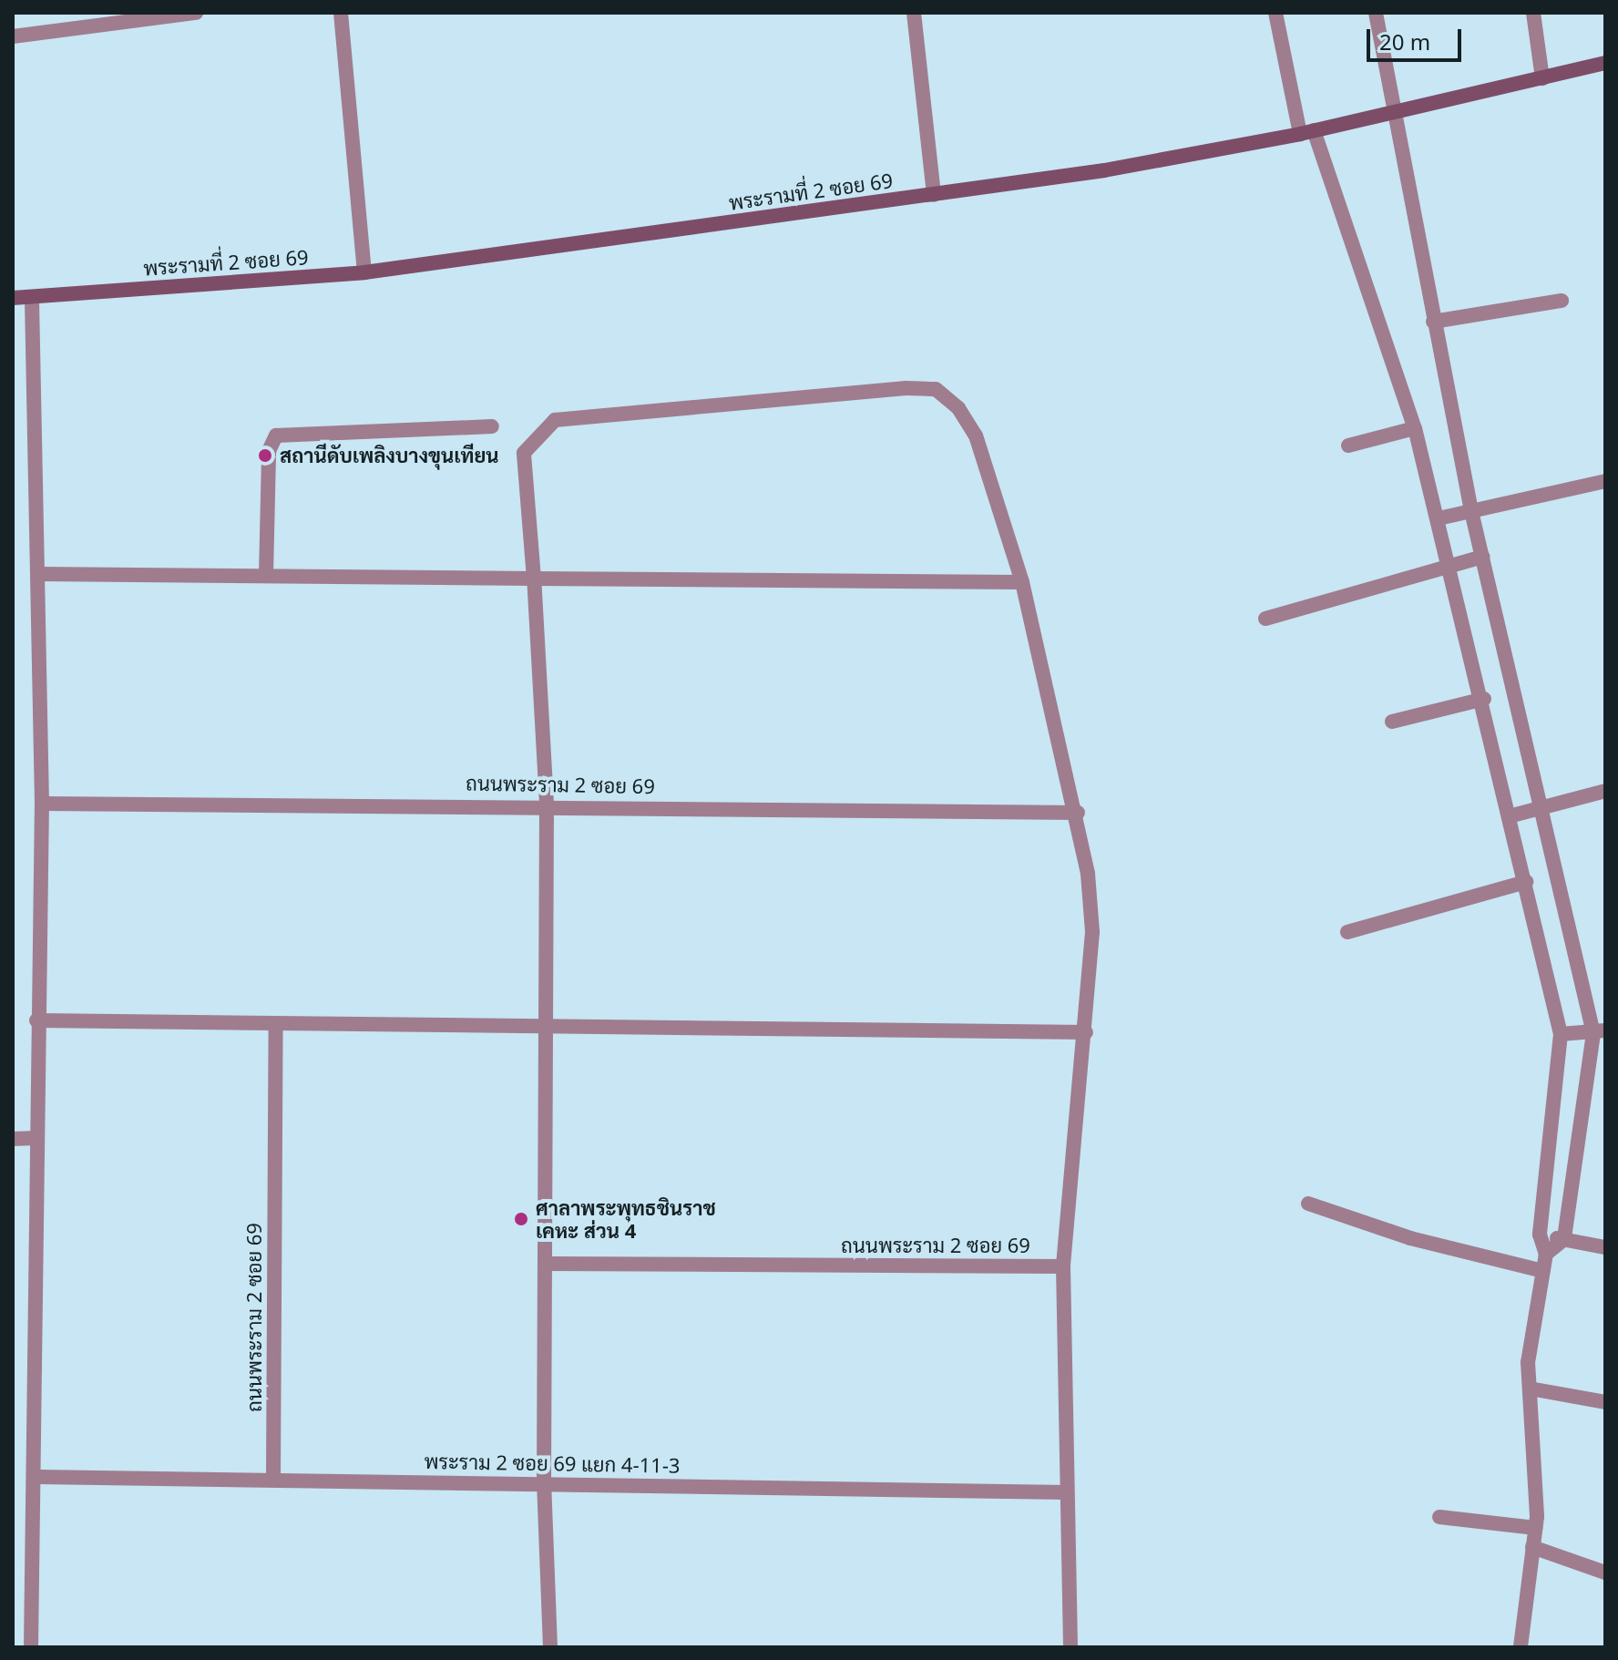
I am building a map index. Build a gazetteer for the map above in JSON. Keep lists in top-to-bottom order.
{
  "streets": {
    "street": ["พระรามที่ 2 ซอย 69", "ถนนพระราม 2 ซอย 69", "พระราม 2 ซอย 69 แยก 4-11-3"]
  },
  "crossings": [
    ["ถนนพระราม 2 ซอย 69", "พระราม 2 ซอย 69 แยก 4-11-3"]
  ],
  "places": ["สถานีดับเพลิงบางขุนเทียน", "ศาลาพระพุทธชินราช เคหะ ส่วน 4"],
  "scale_bar": "20 m"
}
